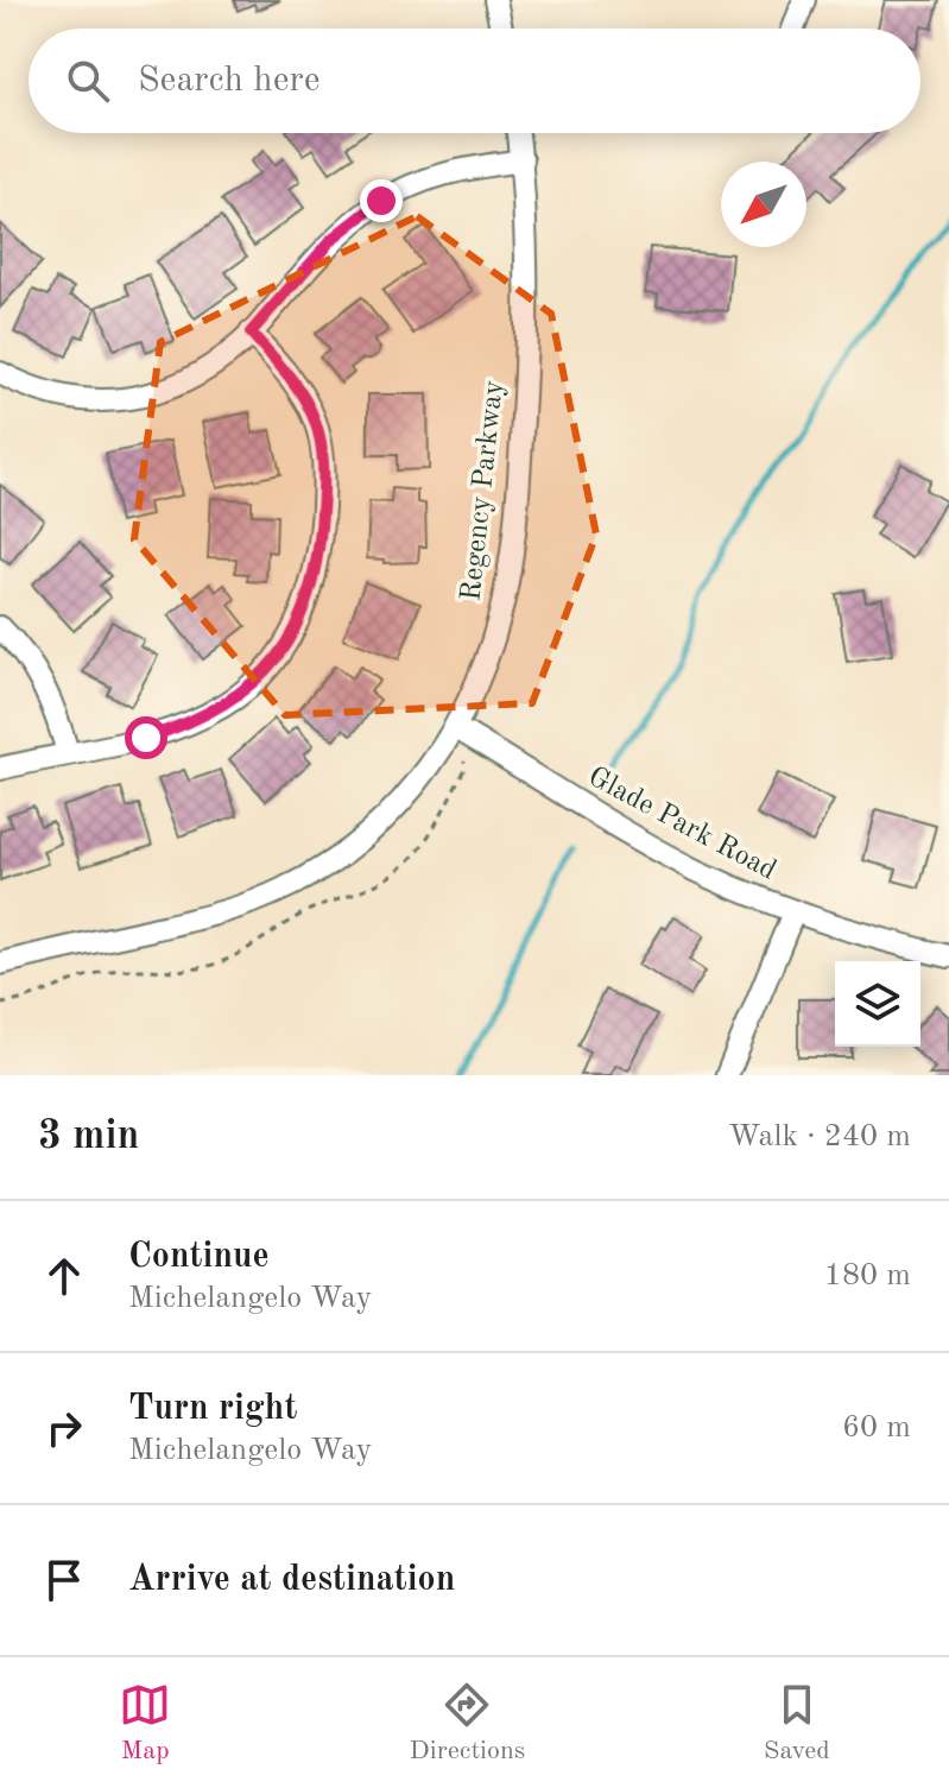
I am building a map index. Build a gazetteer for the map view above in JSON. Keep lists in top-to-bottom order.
{
  "streets": {
    "street": ["Regency Parkway", "Glade Park Road"]
  },
  "crossings": [
    ["Regency Parkway", "Glade Park Road"]
  ],
  "north": "bottom left",
  "page": {
    "search": "Search here",
    "heading": ["3 min", "Walk · 240 m"],
    "list": [
      ["Continue", "Michelangelo Way", "180 m"],
      ["Turn right", "Michelangelo Way", "60 m"],
      "Arrive at destination"
    ],
    "nav": ["Map", "Directions", "Saved"]
  }
}
